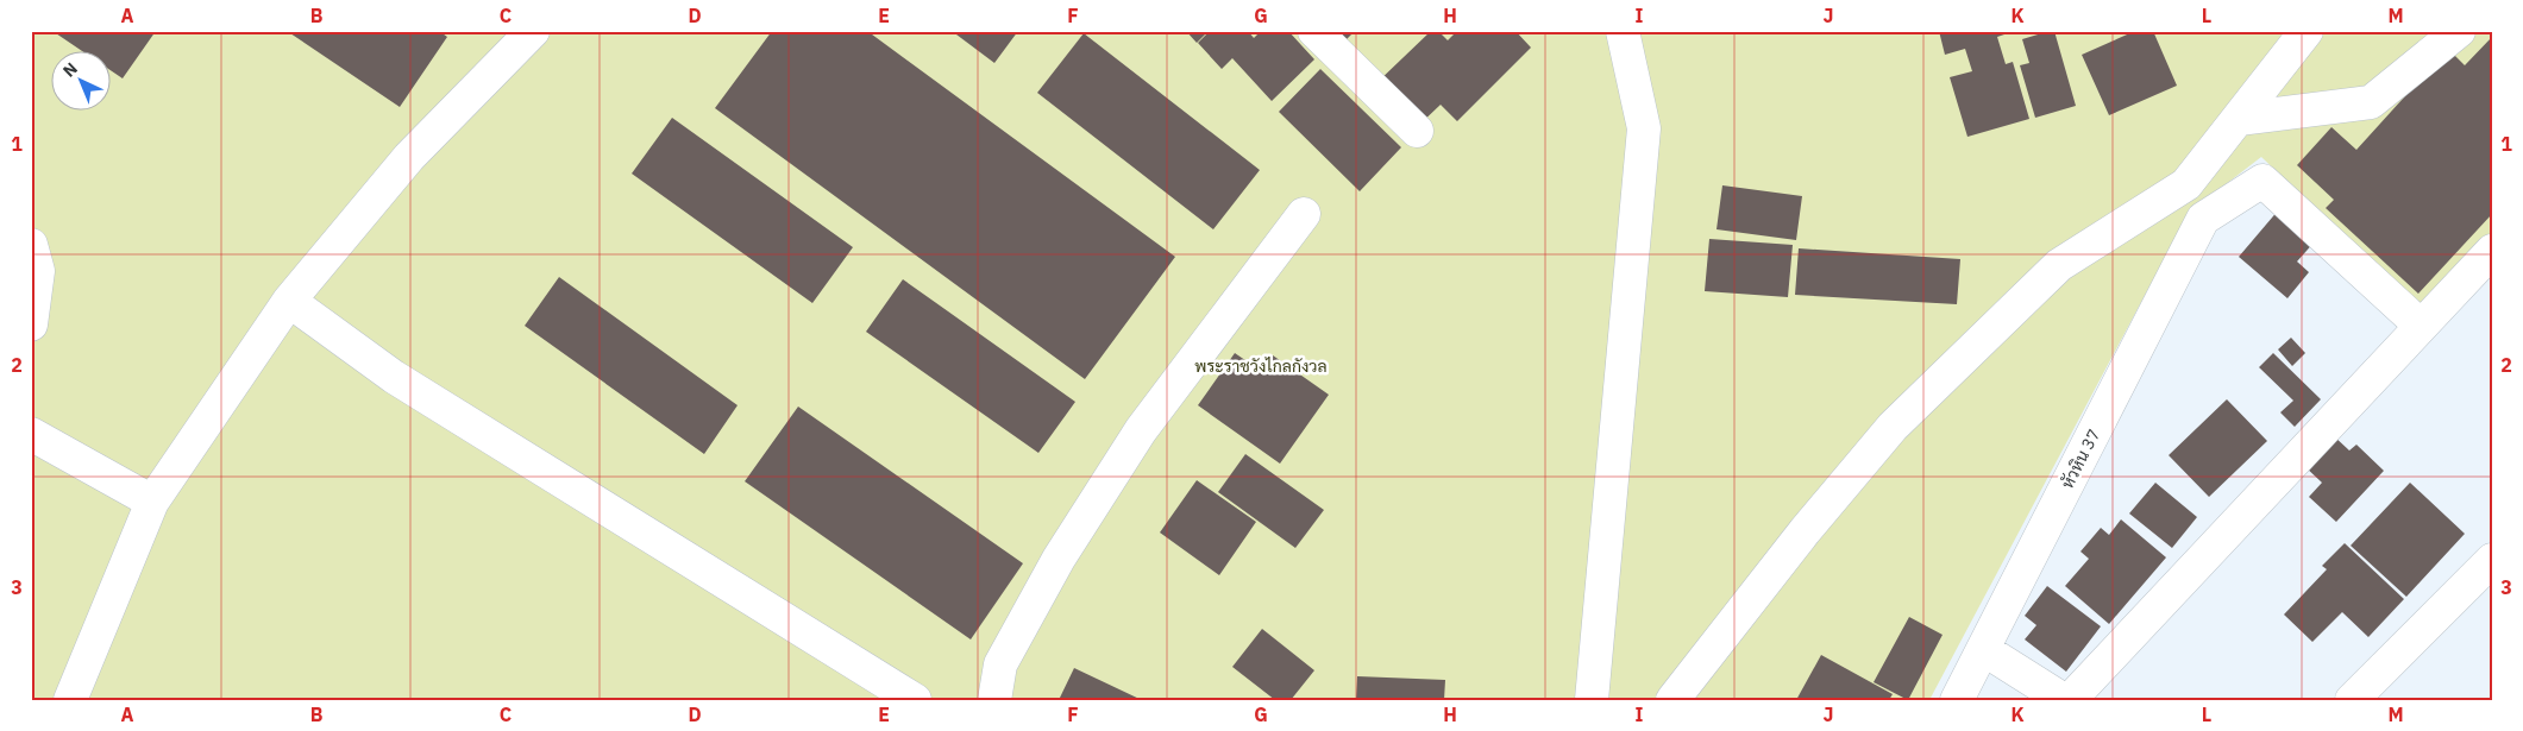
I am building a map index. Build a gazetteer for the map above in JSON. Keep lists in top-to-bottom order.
{
  "streets": {
    "street": ["หัวหิน 37"]
  },
  "parks": ["พระราชวังไกลกังวล"],
  "north": "top left",
  "grid": {
    "columns": [
      "A",
      "B",
      "C",
      "D",
      "E",
      "F",
      "G",
      "H",
      "I",
      "J",
      "K",
      "L",
      "M"
    ],
    "rows": ["1", "2", "3"]
  }
}
